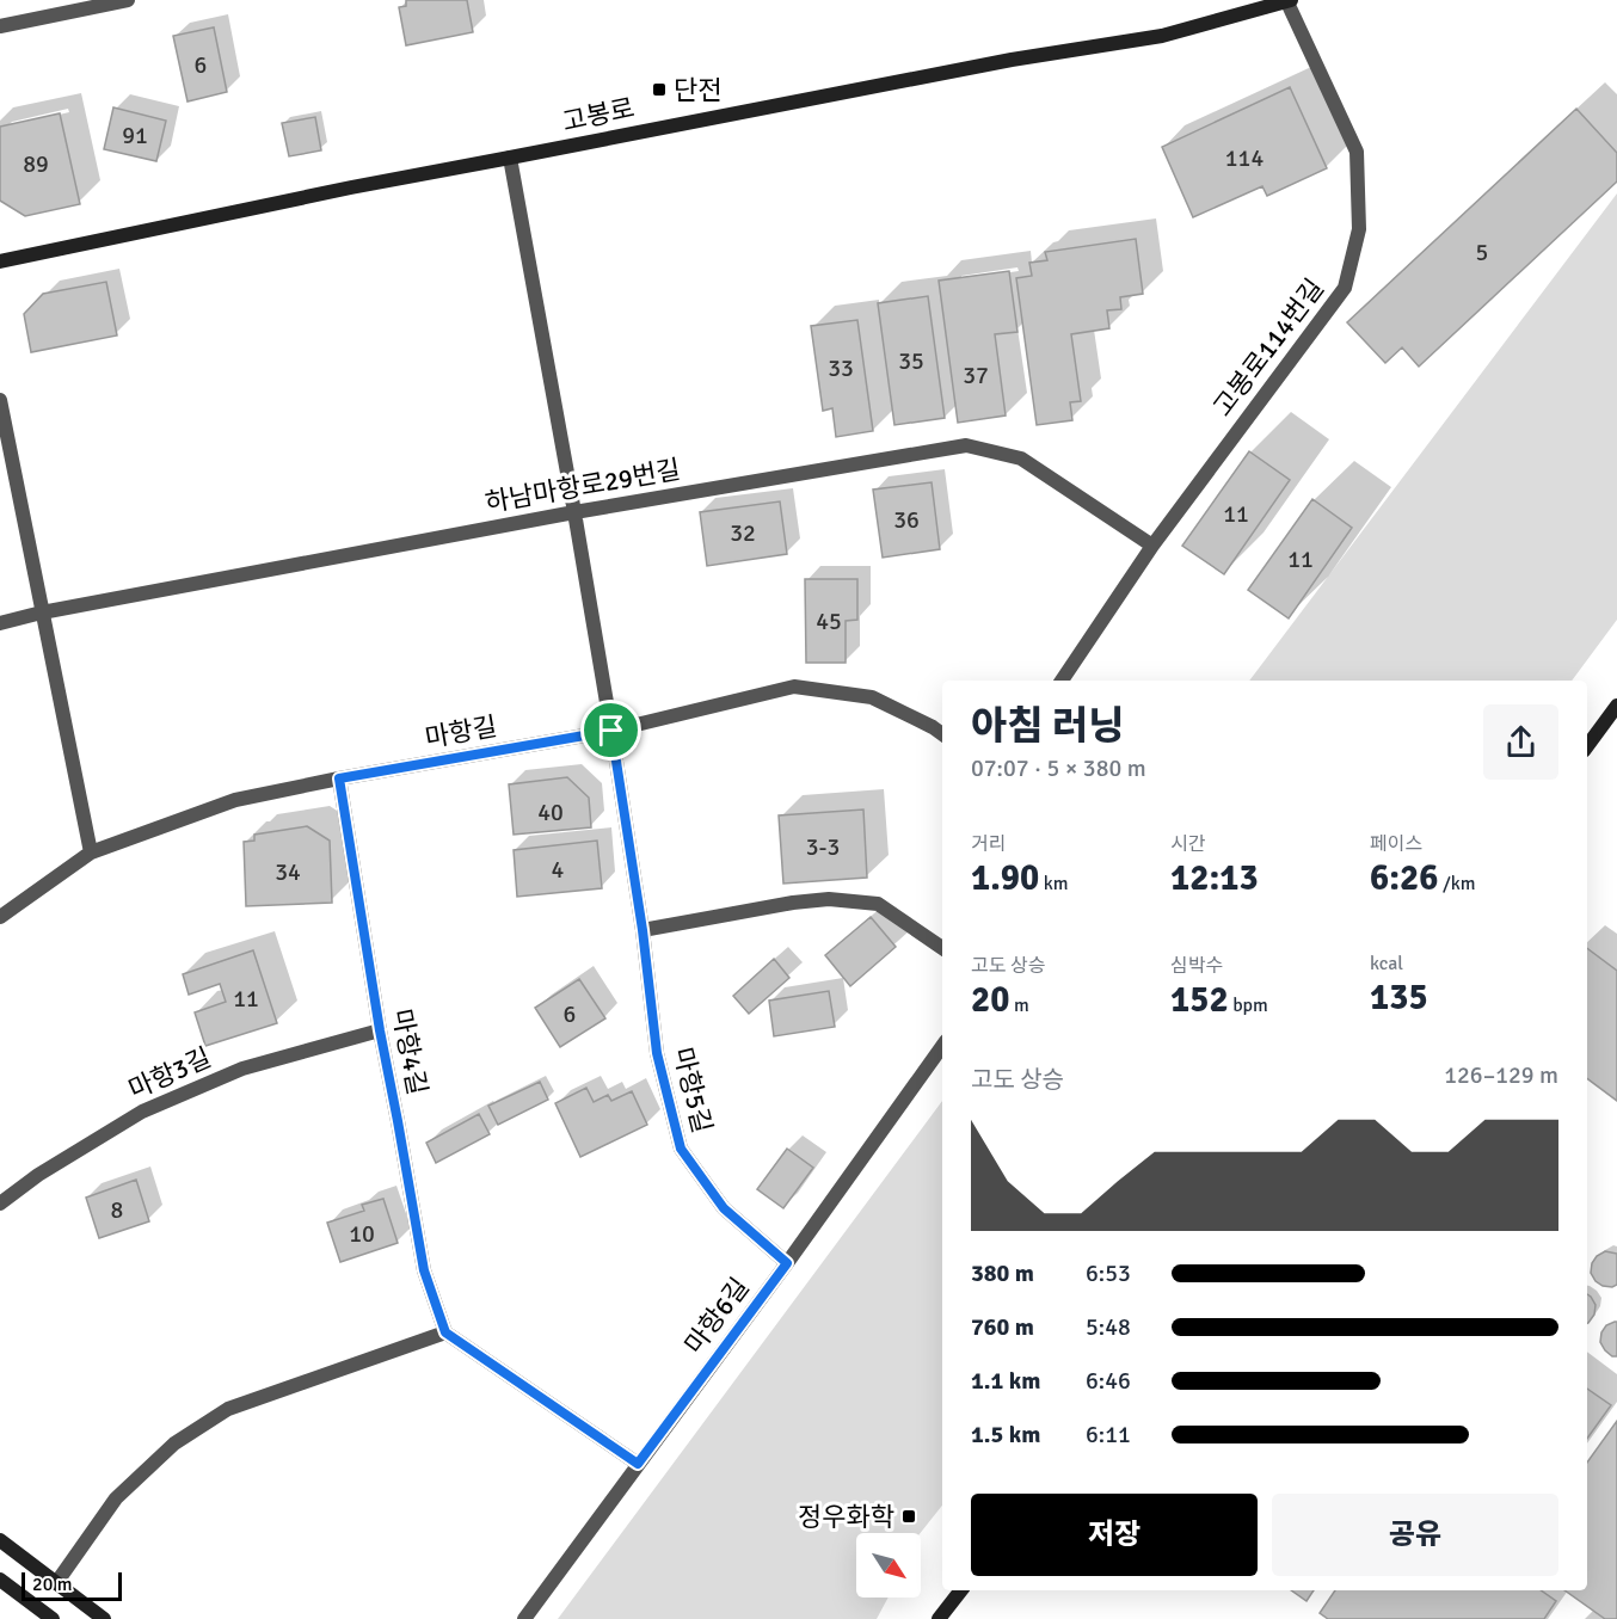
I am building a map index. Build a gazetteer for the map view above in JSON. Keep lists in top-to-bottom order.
{
  "streets": {
    "main road": ["고봉로"],
    "street": [
      "고봉로114번길",
      "하남마항로29번길",
      "마항길",
      "마항4길",
      "마항3길",
      "마항5길",
      "마항6길"
    ]
  },
  "crossings": [
    ["고봉로", "고봉로114번길"],
    ["고봉로", "마항5길"],
    ["고봉로114번길", "하남마항로29번길"],
    ["하남마항로29번길", "마항5길"],
    ["마항길", "마항4길"],
    ["마항길", "마항5길"],
    ["마항4길", "마항3길"],
    ["마항5길", "마항6길"]
  ],
  "places": {
    "transit": ["단전", "정우화학"]
  },
  "house_numbers": [
    "6",
    "91",
    "114",
    "89",
    "5",
    "35",
    "33",
    "37",
    "11",
    "36",
    "32",
    "11",
    "45",
    "40",
    "3-3",
    "4",
    "34",
    "11",
    "6",
    "8",
    "10"
  ],
  "scale_bar": "20 m",
  "north": "bottom right",
  "page": {
    "heading": ["아침 러닝", "07:07 · 5 × 380 m"],
    "stats": [
      ["거리", "1.90 km"],
      ["시간", "12:13"],
      ["페이스", "6:26 /km"],
      ["고도 상승", "20 m"],
      ["심박수", "152 bpm"],
      ["kcal", "135"]
    ],
    "chart": ["고도 상승", "126–129 m"],
    "list": [
      {
        "name": "380 m",
        "note": "6:53"
      },
      {
        "name": "760 m",
        "note": "5:48"
      },
      {
        "name": "1.1 km",
        "note": "6:46"
      },
      {
        "name": "1.5 km",
        "note": "6:11"
      }
    ],
    "buttons": ["저장", "공유"],
    "scale": "20 m"
  }
}
